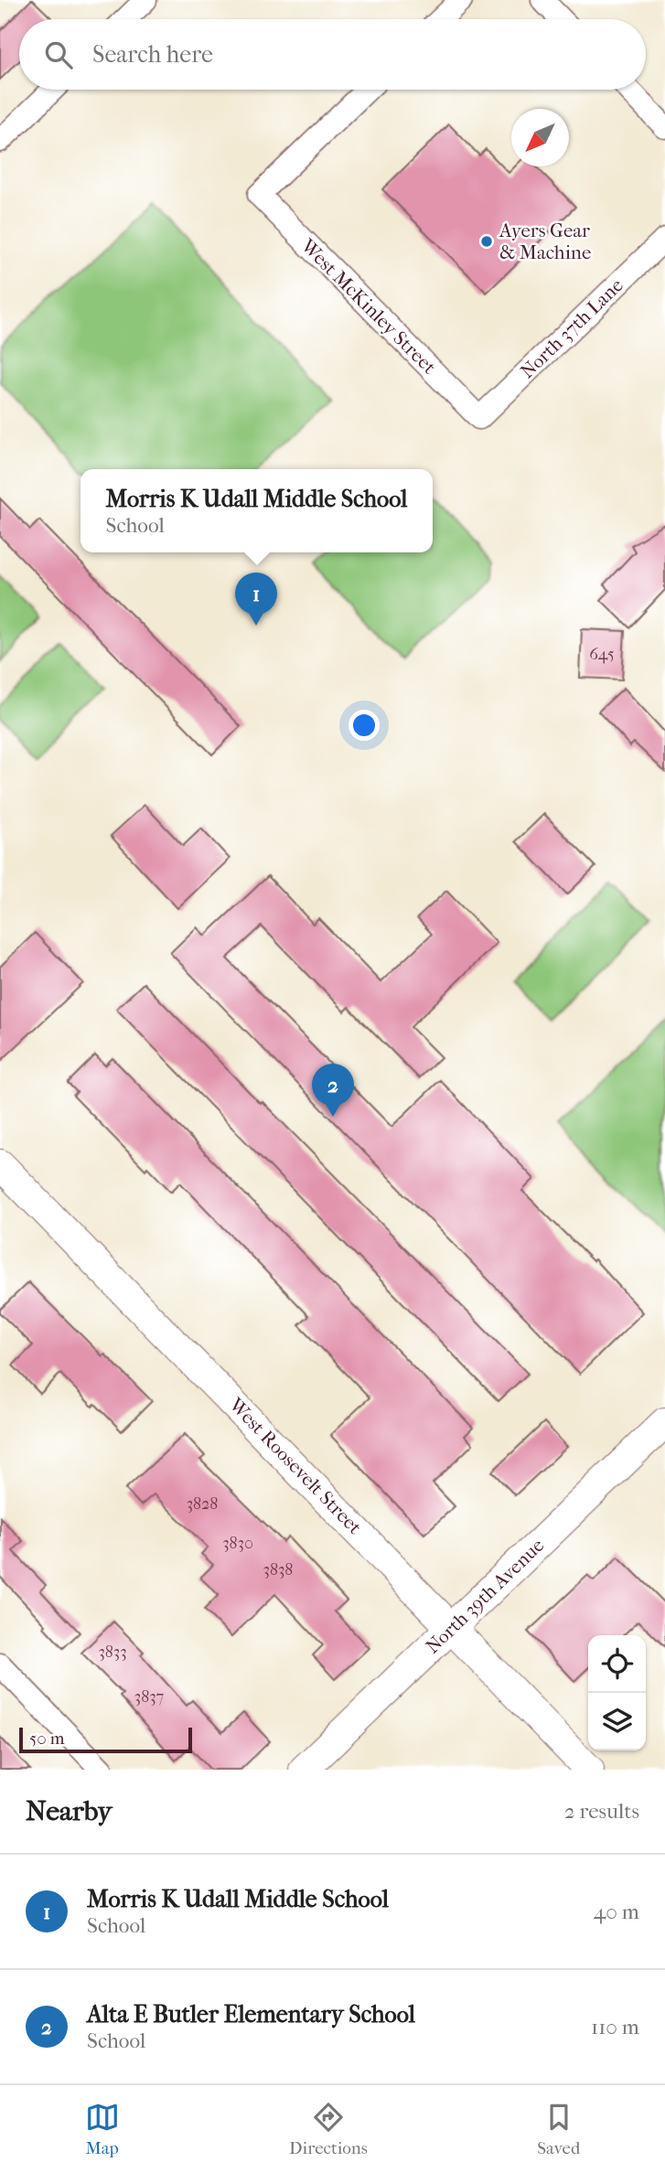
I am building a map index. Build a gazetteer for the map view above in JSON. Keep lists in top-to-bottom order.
{
  "streets": {
    "street": [
      "West McKinley Street",
      "North 37th Lane",
      "West Roosevelt Street",
      "North 39th Avenue"
    ]
  },
  "crossings": [
    ["West McKinley Street", "North 37th Lane"],
    ["West Roosevelt Street", "North 39th Avenue"]
  ],
  "places": ["Ayers Gear & Machine"],
  "house_numbers": [
    "645",
    "3828",
    "3830",
    "3838",
    "3833",
    "3837"
  ],
  "scale_bar": "50 m",
  "north": "bottom left",
  "page": {
    "search": "Search here",
    "popup": ["Morris K Udall Middle School", "School"],
    "pins": ["1", "2"],
    "scale": "50 m",
    "heading": ["Nearby", "2 results"],
    "list": [
      {
        "mark": "1",
        "name": "Morris K Udall Middle School",
        "note": "School",
        "value": "40 m"
      },
      {
        "mark": "2",
        "name": "Alta E Butler Elementary School",
        "note": "School",
        "value": "110 m"
      }
    ],
    "nav": ["Map", "Directions", "Saved"]
  }
}
